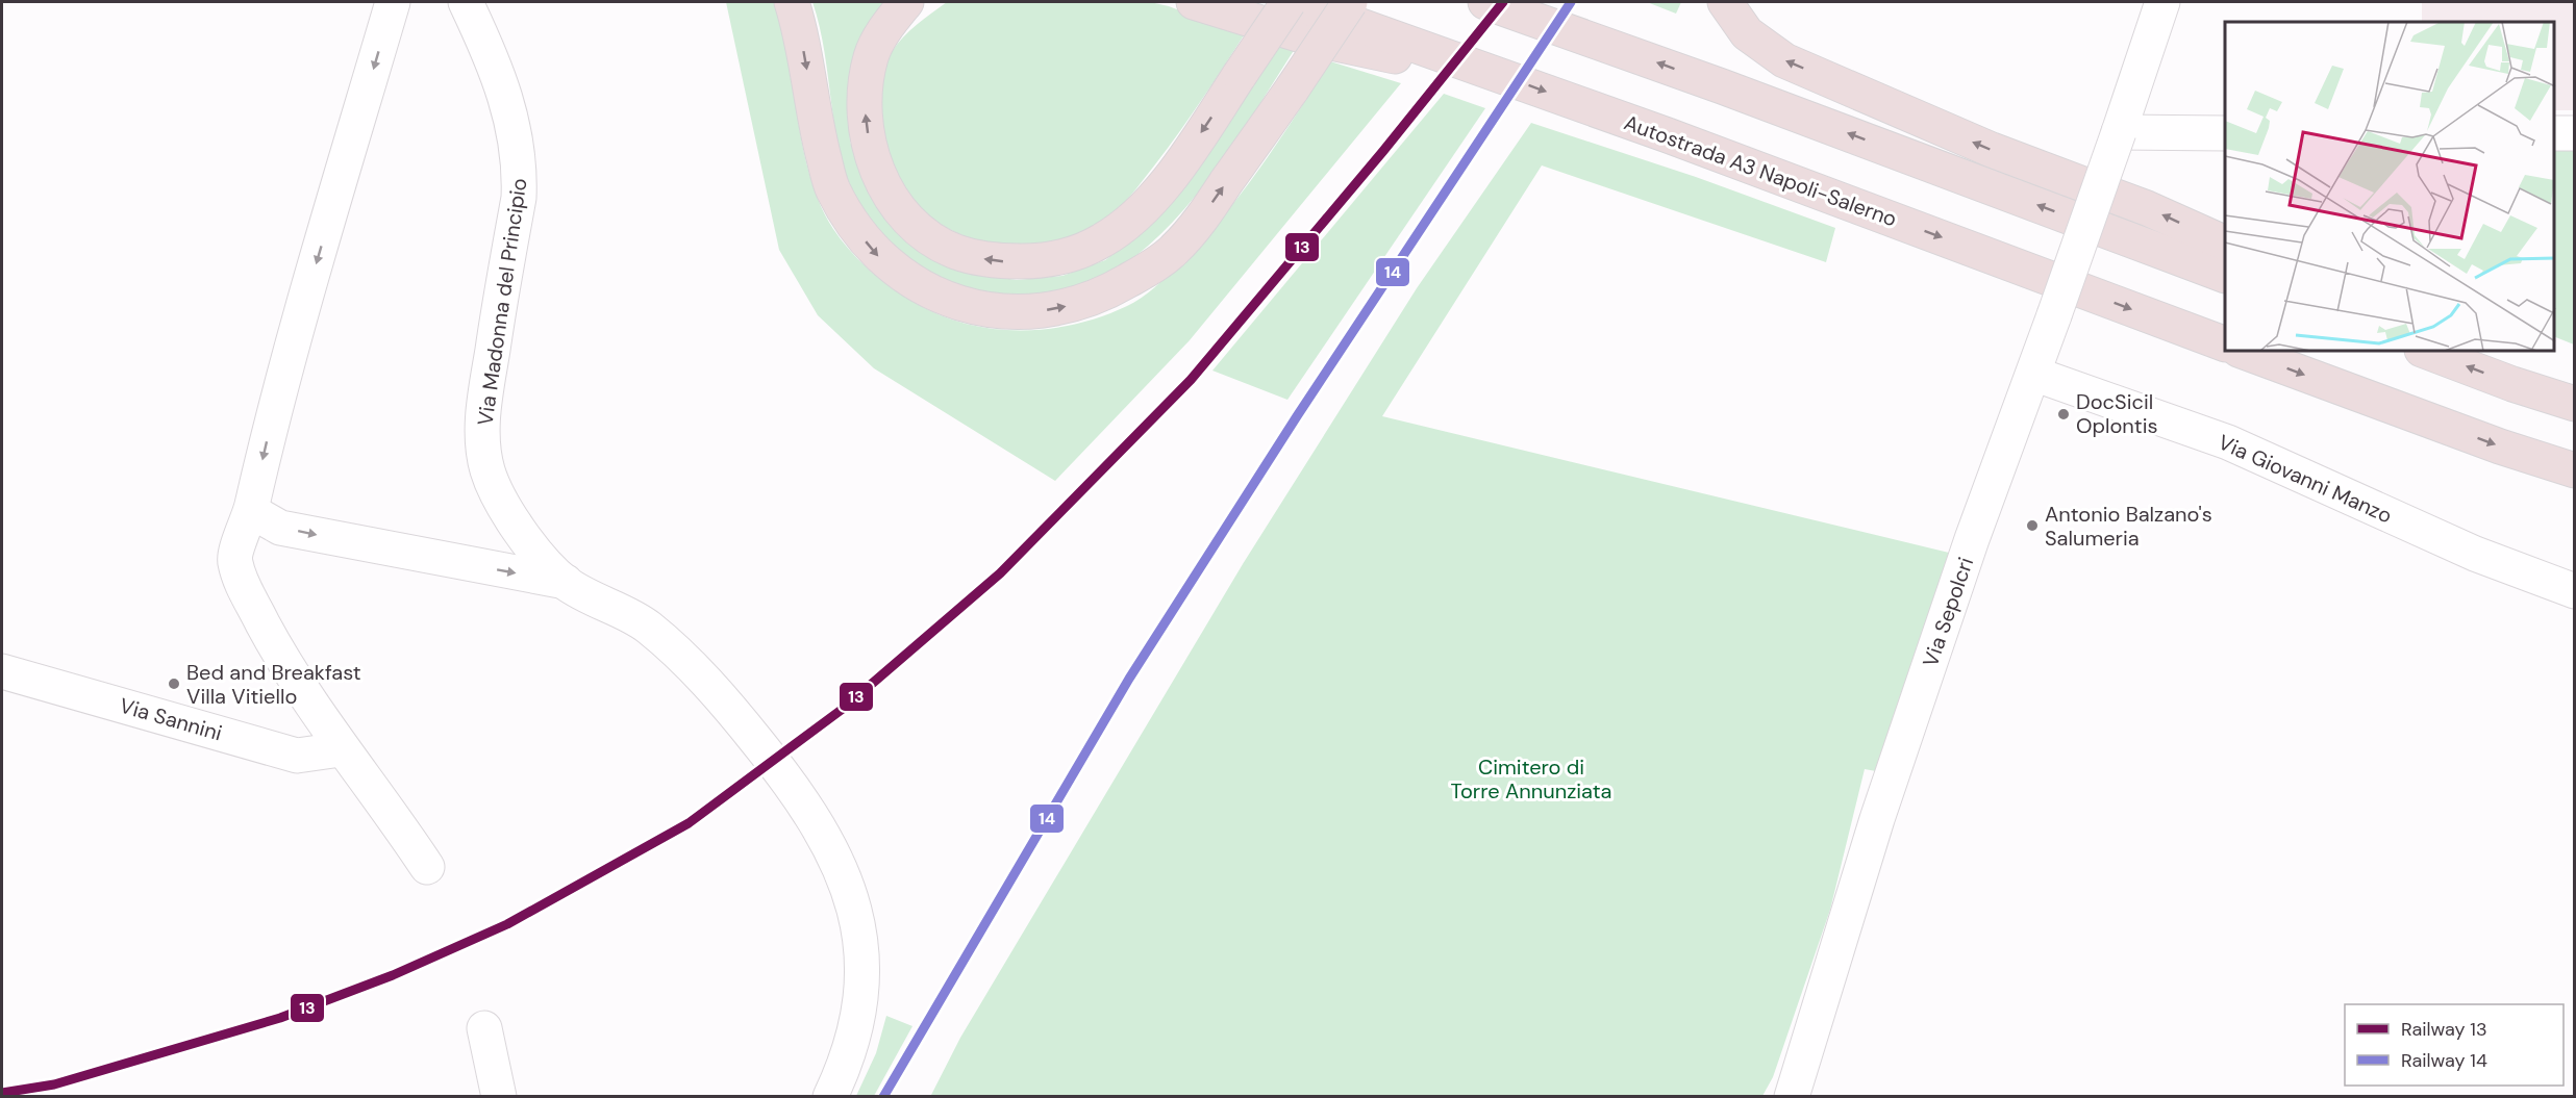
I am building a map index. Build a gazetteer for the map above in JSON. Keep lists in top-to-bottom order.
{
  "streets": {
    "highway": ["Autostrada A3 Napoli-Salerno"],
    "street": [
      "Via Madonna del Principio",
      "Via Giovanni Manzo",
      "Via Sepolcri",
      "Via Sannini"
    ]
  },
  "crossings": [
    ["Via Giovanni Manzo", "Via Sepolcri"]
  ],
  "parks": ["Cimitero di Torre Annunziata"],
  "places": ["DocSicil Oplontis", "Antonio Balzano's Salumeria", "Bed and Breakfast Villa Vitiello"],
  "lines": ["rail line 13", "rail line 14"],
  "legend": ["Railway 13", "Railway 14"]
}
